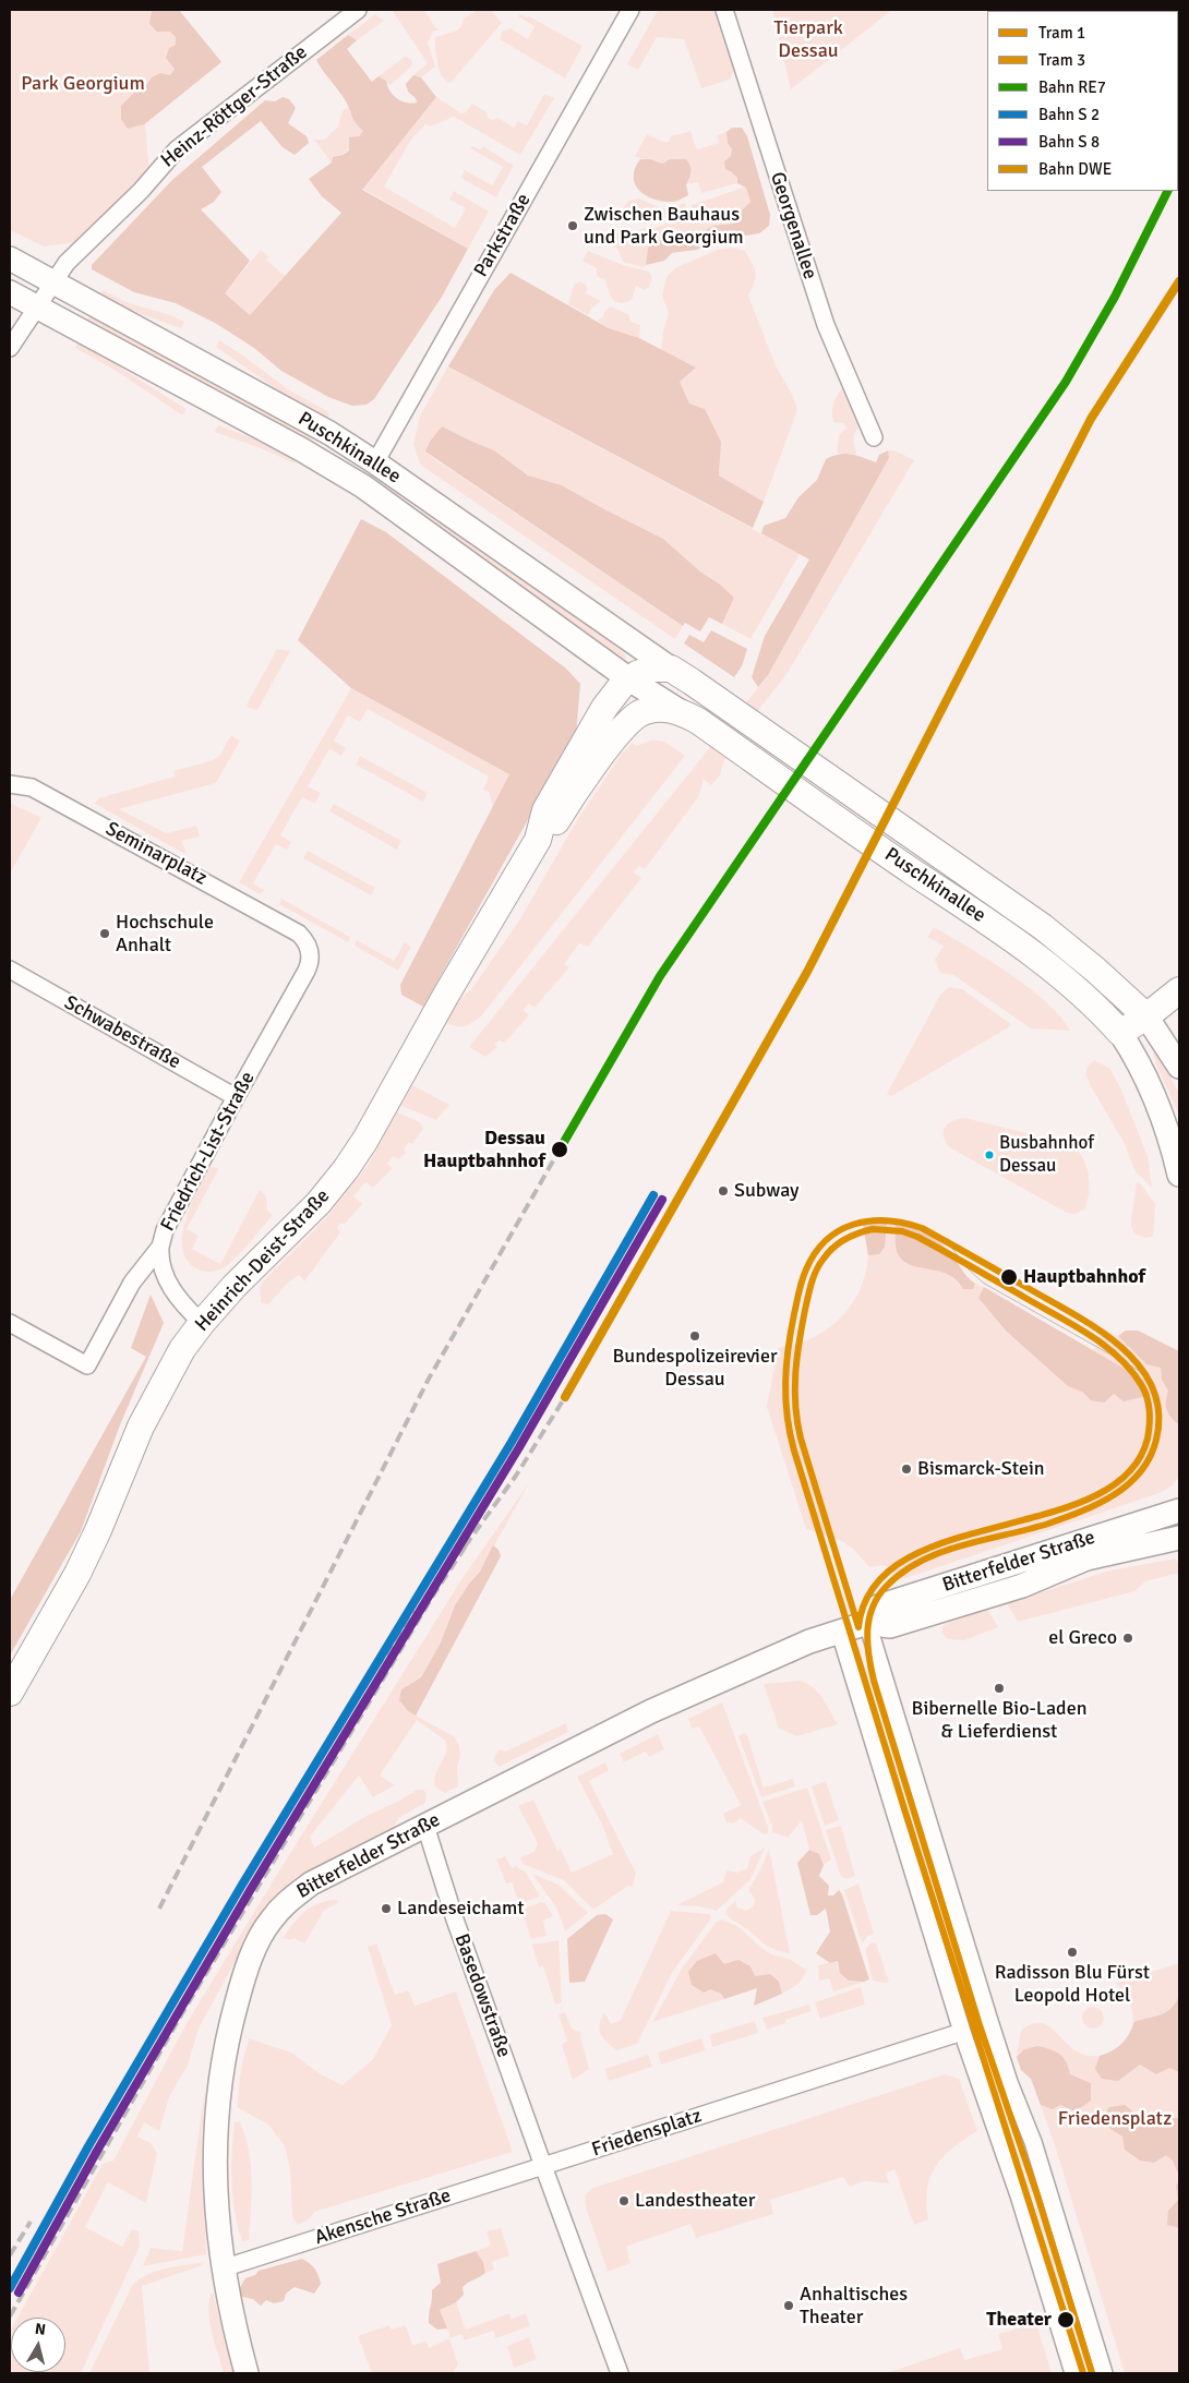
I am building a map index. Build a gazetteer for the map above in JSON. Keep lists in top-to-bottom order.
{
  "streets": {
    "main road": ["Puschkinallee", "Heinrich-Deist-Straße"],
    "street": [
      "Heinz-Röttger-Straße",
      "Georgenallee",
      "Parkstraße",
      "Seminarplatz",
      "Schwabestraße",
      "Friedrich-List-Straße",
      "Bitterfelder Straße",
      "Basedowstraße",
      "Friedensplatz",
      "Akensche Straße"
    ]
  },
  "crossings": [
    ["Heinz-Röttger-Straße", "Puschkinallee"],
    ["Parkstraße", "Puschkinallee"],
    ["Puschkinallee", "Heinrich-Deist-Straße"],
    ["Seminarplatz", "Friedrich-List-Straße"],
    ["Schwabestraße", "Friedrich-List-Straße"],
    ["Bitterfelder Straße", "Basedowstraße"],
    ["Bitterfelder Straße", "Akensche Straße"],
    ["Basedowstraße", "Friedensplatz"],
    ["Basedowstraße", "Akensche Straße"],
    ["Friedensplatz", "Akensche Straße"]
  ],
  "parks": ["Tierpark Dessau", "Park Georgium", "Friedensplatz"],
  "places": [
    "Zwischen Bauhaus und Park Georgium",
    "Hochschule Anhalt",
    "Dessau Hauptbahnhof",
    "Busbahnhof Dessau",
    "Subway",
    "Hauptbahnhof",
    "Bundespolizeirevier Dessau",
    "Bismarck-Stein",
    "el Greco",
    "Bibernelle Bio-Laden & Lieferdienst",
    "Landeseichamt",
    "Radisson Blu Fürst Leopold Hotel",
    "Landestheater",
    "Anhaltisches Theater",
    "Theater"
  ],
  "lines": [
    "rail line RE7",
    "rail line DWE",
    "tram line 1",
    "tram line 3"
  ],
  "legend": [
    "Tram 1",
    "Tram 3",
    "Bahn RE7",
    "Bahn S 2",
    "Bahn S 8",
    "Bahn DWE"
  ],
  "north": "top"
}
